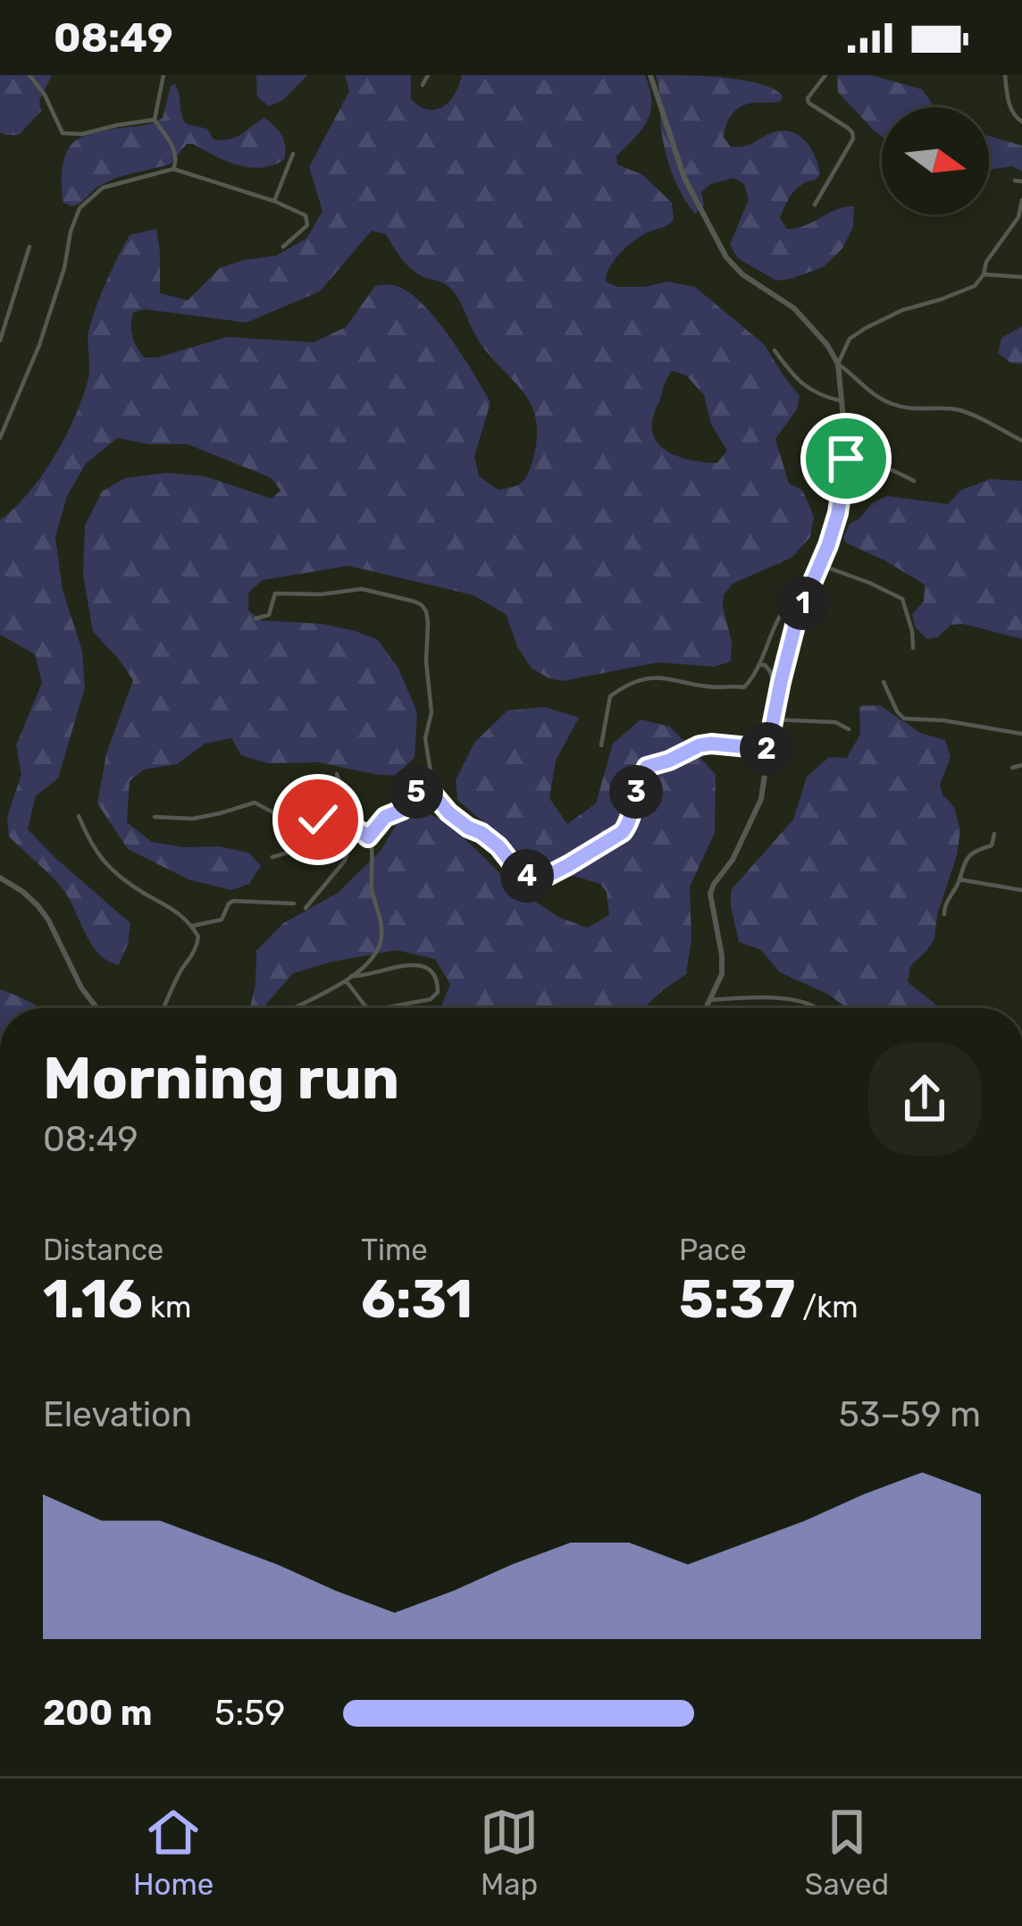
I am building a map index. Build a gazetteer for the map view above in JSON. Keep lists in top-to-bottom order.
{
  "north": "right",
  "page": {
    "status": "08:49",
    "pins": [
      "1",
      "2",
      "3",
      "5",
      "4"
    ],
    "heading": ["Morning run", "08:49"],
    "stats": [
      ["Distance", "1.16 km"],
      ["Time", "6:31"],
      ["Pace", "5:37 /km"]
    ],
    "chart": ["Elevation", "53–59 m"],
    "list": [
      {
        "name": "200 m",
        "note": "5:59"
      }
    ],
    "tabs": ["Home", "Map", "Saved"]
  }
}
